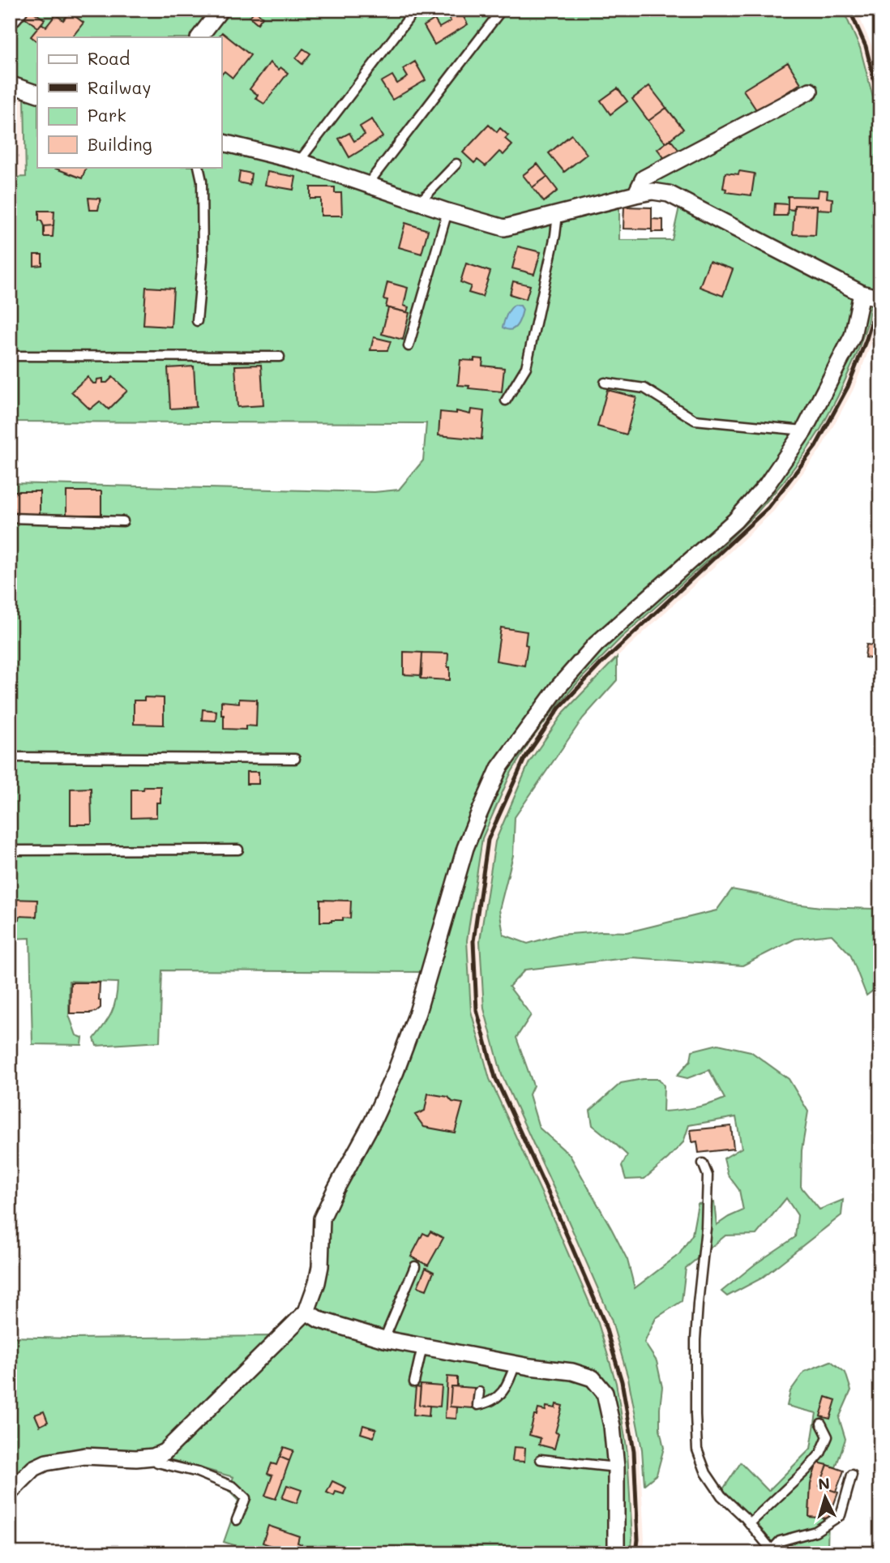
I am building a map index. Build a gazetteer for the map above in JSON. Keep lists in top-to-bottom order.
{
  "legend": [
    "Road",
    "Railway",
    "Park",
    "Building"
  ],
  "north": "top"
}
